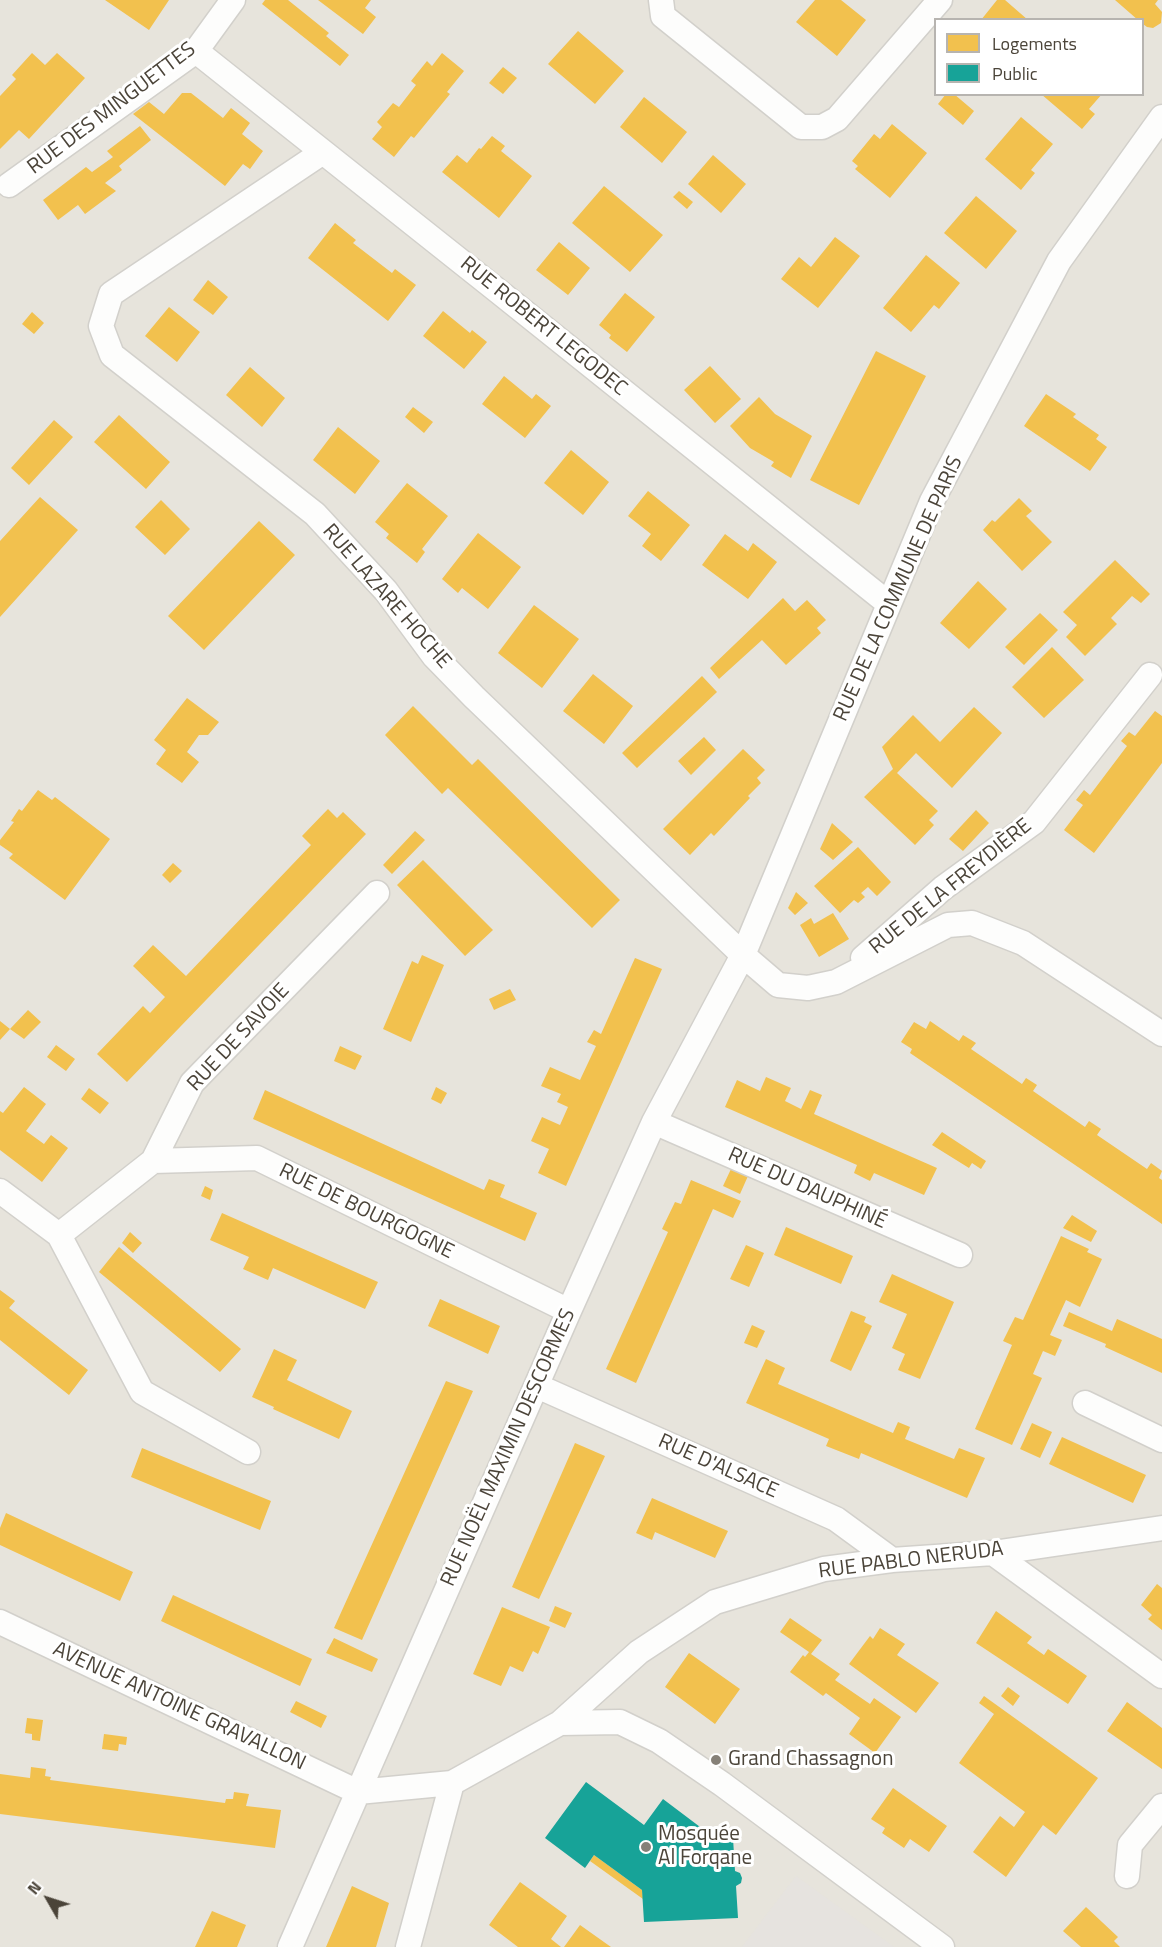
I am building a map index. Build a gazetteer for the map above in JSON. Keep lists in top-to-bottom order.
{
  "streets": {
    "street": [
      "RUE DES MINGUETTES",
      "RUE ROBERT LEGODEC",
      "RUE DE LA COMMUNE DE PARIS",
      "RUE LAZARE HOCHE",
      "RUE DE LA FREYDIÈRE",
      "RUE DE SAVOIE",
      "RUE DU DAUPHINÉ",
      "RUE DE BOURGOGNE",
      "RUE NOËL MAXIMIN DESCORMES",
      "RUE D'ALSACE",
      "RUE PABLO NERUDA",
      "AVENUE ANTOINE GRAVALLON"
    ]
  },
  "crossings": [
    ["RUE DES MINGUETTES", "RUE ROBERT LEGODEC"],
    ["RUE ROBERT LEGODEC", "RUE DE LA COMMUNE DE PARIS"],
    ["RUE ROBERT LEGODEC", "RUE LAZARE HOCHE"],
    ["RUE DE LA COMMUNE DE PARIS", "RUE LAZARE HOCHE"],
    ["RUE DE LA COMMUNE DE PARIS", "RUE NOËL MAXIMIN DESCORMES"],
    ["RUE LAZARE HOCHE", "RUE DE LA FREYDIÈRE"],
    ["RUE LAZARE HOCHE", "RUE NOËL MAXIMIN DESCORMES"],
    ["RUE DE SAVOIE", "RUE DE BOURGOGNE"],
    ["RUE DU DAUPHINÉ", "RUE NOËL MAXIMIN DESCORMES"],
    ["RUE DE BOURGOGNE", "RUE NOËL MAXIMIN DESCORMES"],
    ["RUE NOËL MAXIMIN DESCORMES", "RUE D'ALSACE"],
    ["RUE NOËL MAXIMIN DESCORMES", "AVENUE ANTOINE GRAVALLON"],
    ["RUE D'ALSACE", "RUE PABLO NERUDA"]
  ],
  "places": ["Grand Chassagnon", "Mosquée Al Forqane"],
  "legend": ["Logements", "Public"],
  "north": "top left"
}
